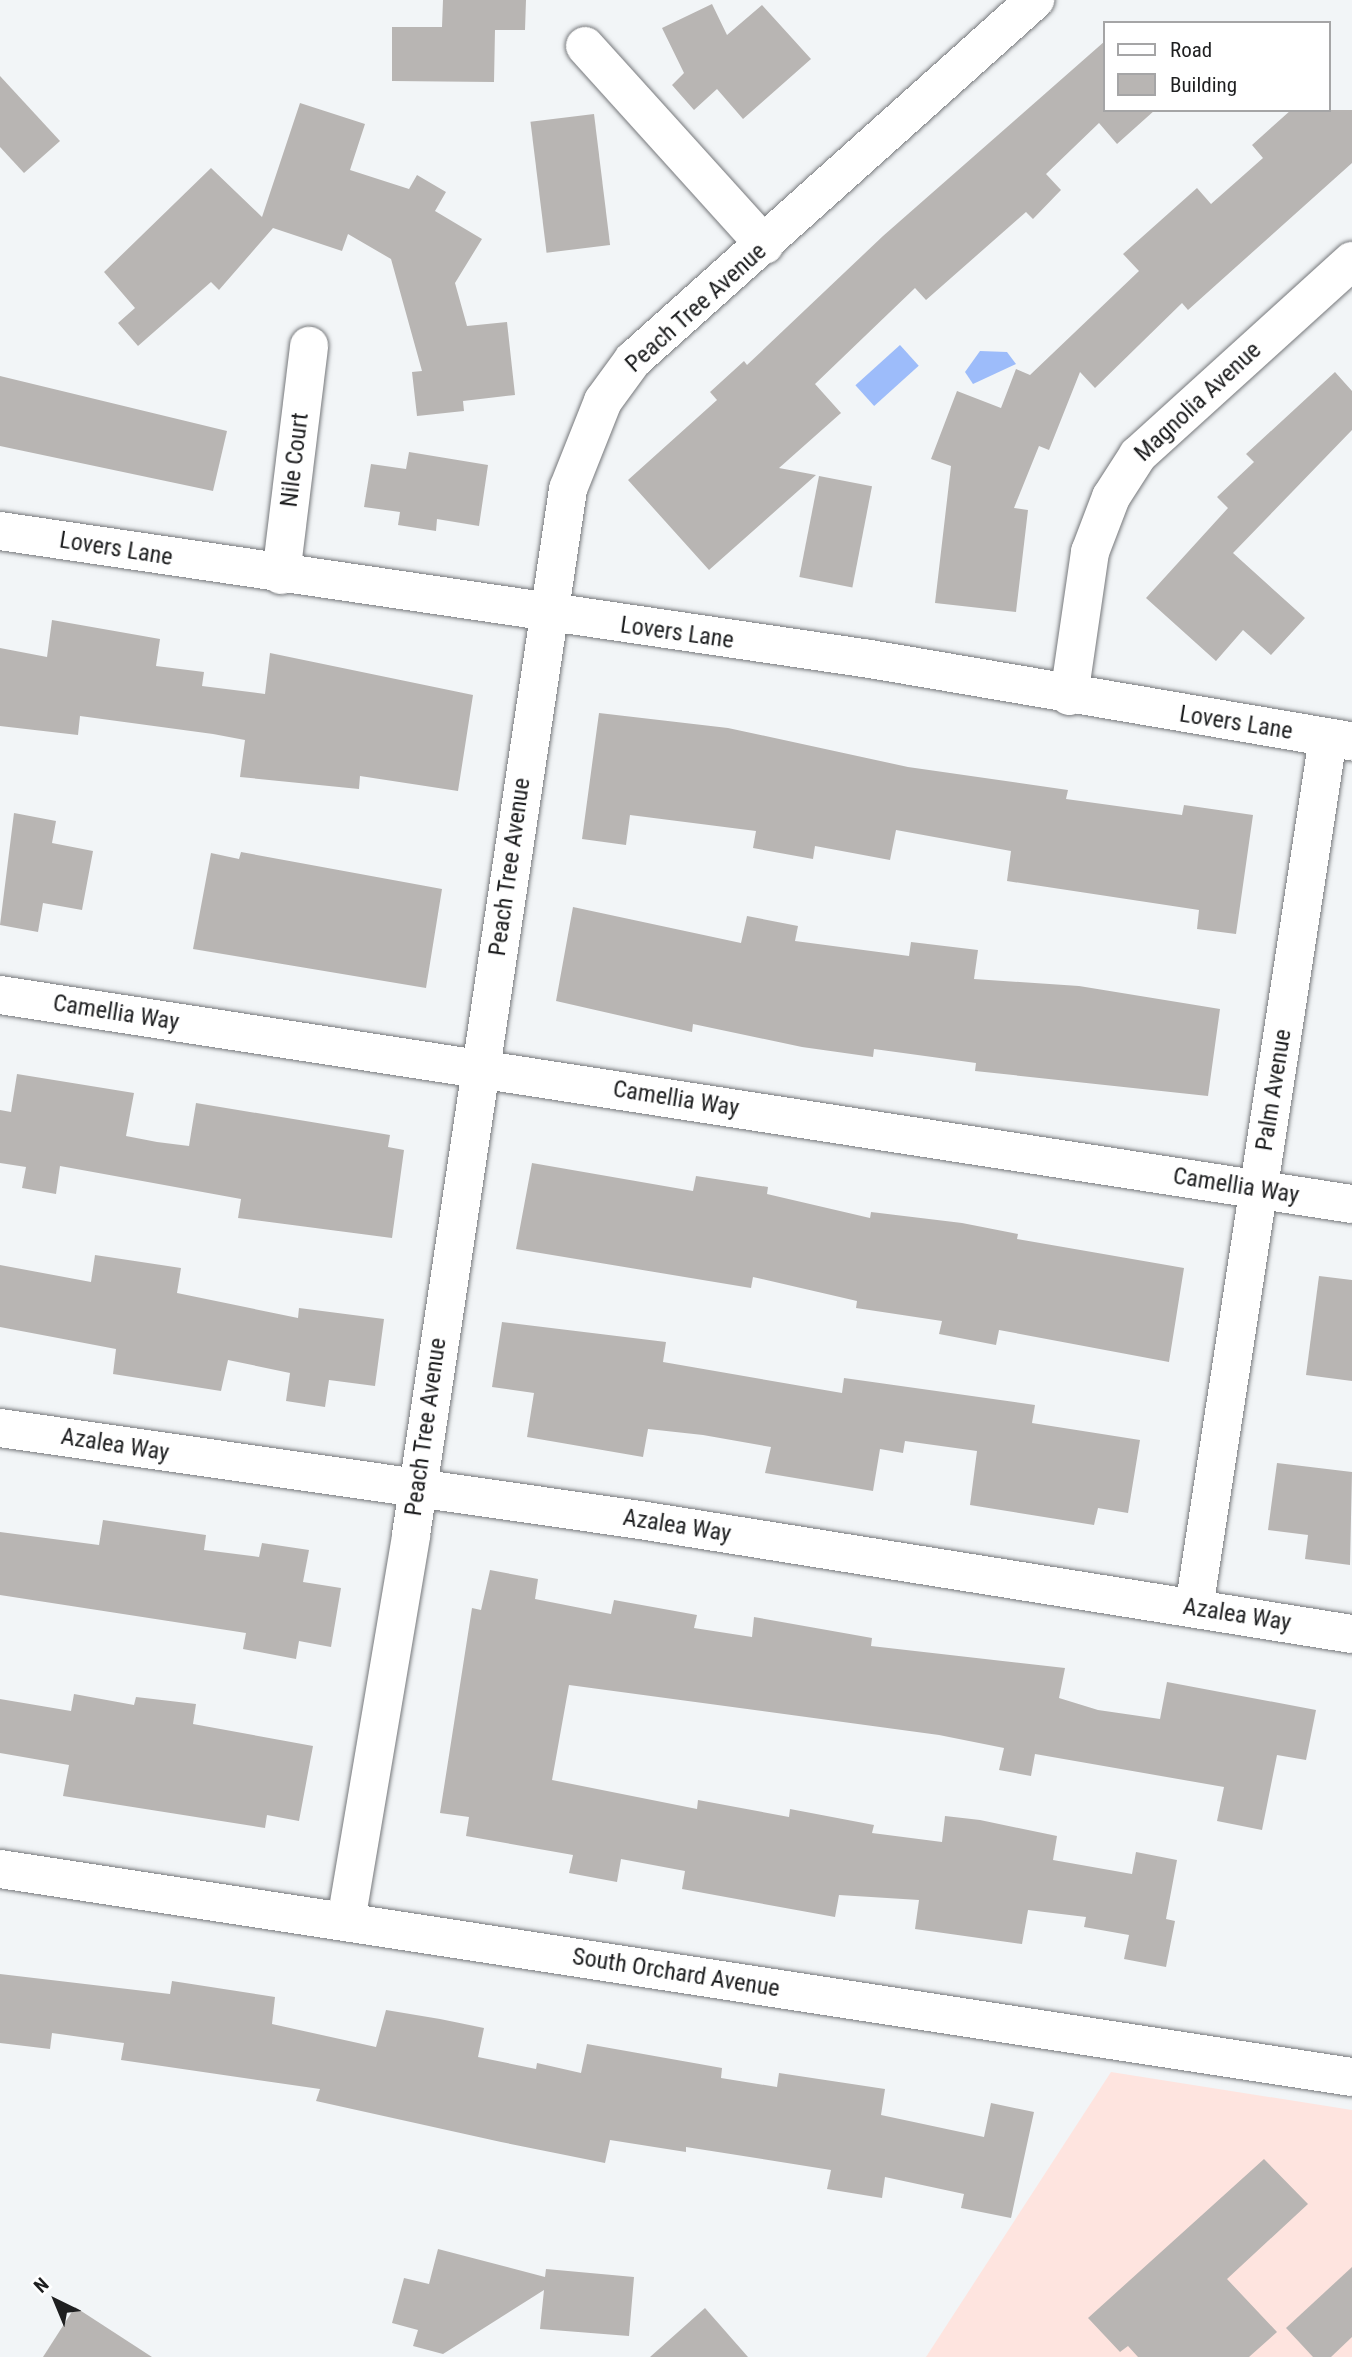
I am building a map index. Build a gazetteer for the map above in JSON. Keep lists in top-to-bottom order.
{
  "streets": {
    "street": [
      "Peach Tree Avenue",
      "Magnolia Avenue",
      "Nile Court",
      "Lovers Lane",
      "Camellia Way",
      "Palm Avenue",
      "Azalea Way",
      "South Orchard Avenue"
    ]
  },
  "crossings": [
    ["Peach Tree Avenue", "Lovers Lane"],
    ["Peach Tree Avenue", "Camellia Way"],
    ["Peach Tree Avenue", "Azalea Way"],
    ["Peach Tree Avenue", "South Orchard Avenue"],
    ["Magnolia Avenue", "Lovers Lane"],
    ["Nile Court", "Lovers Lane"],
    ["Lovers Lane", "Palm Avenue"],
    ["Camellia Way", "Palm Avenue"],
    ["Palm Avenue", "Azalea Way"]
  ],
  "legend": ["Road", "Building"],
  "north": "top left"
}
